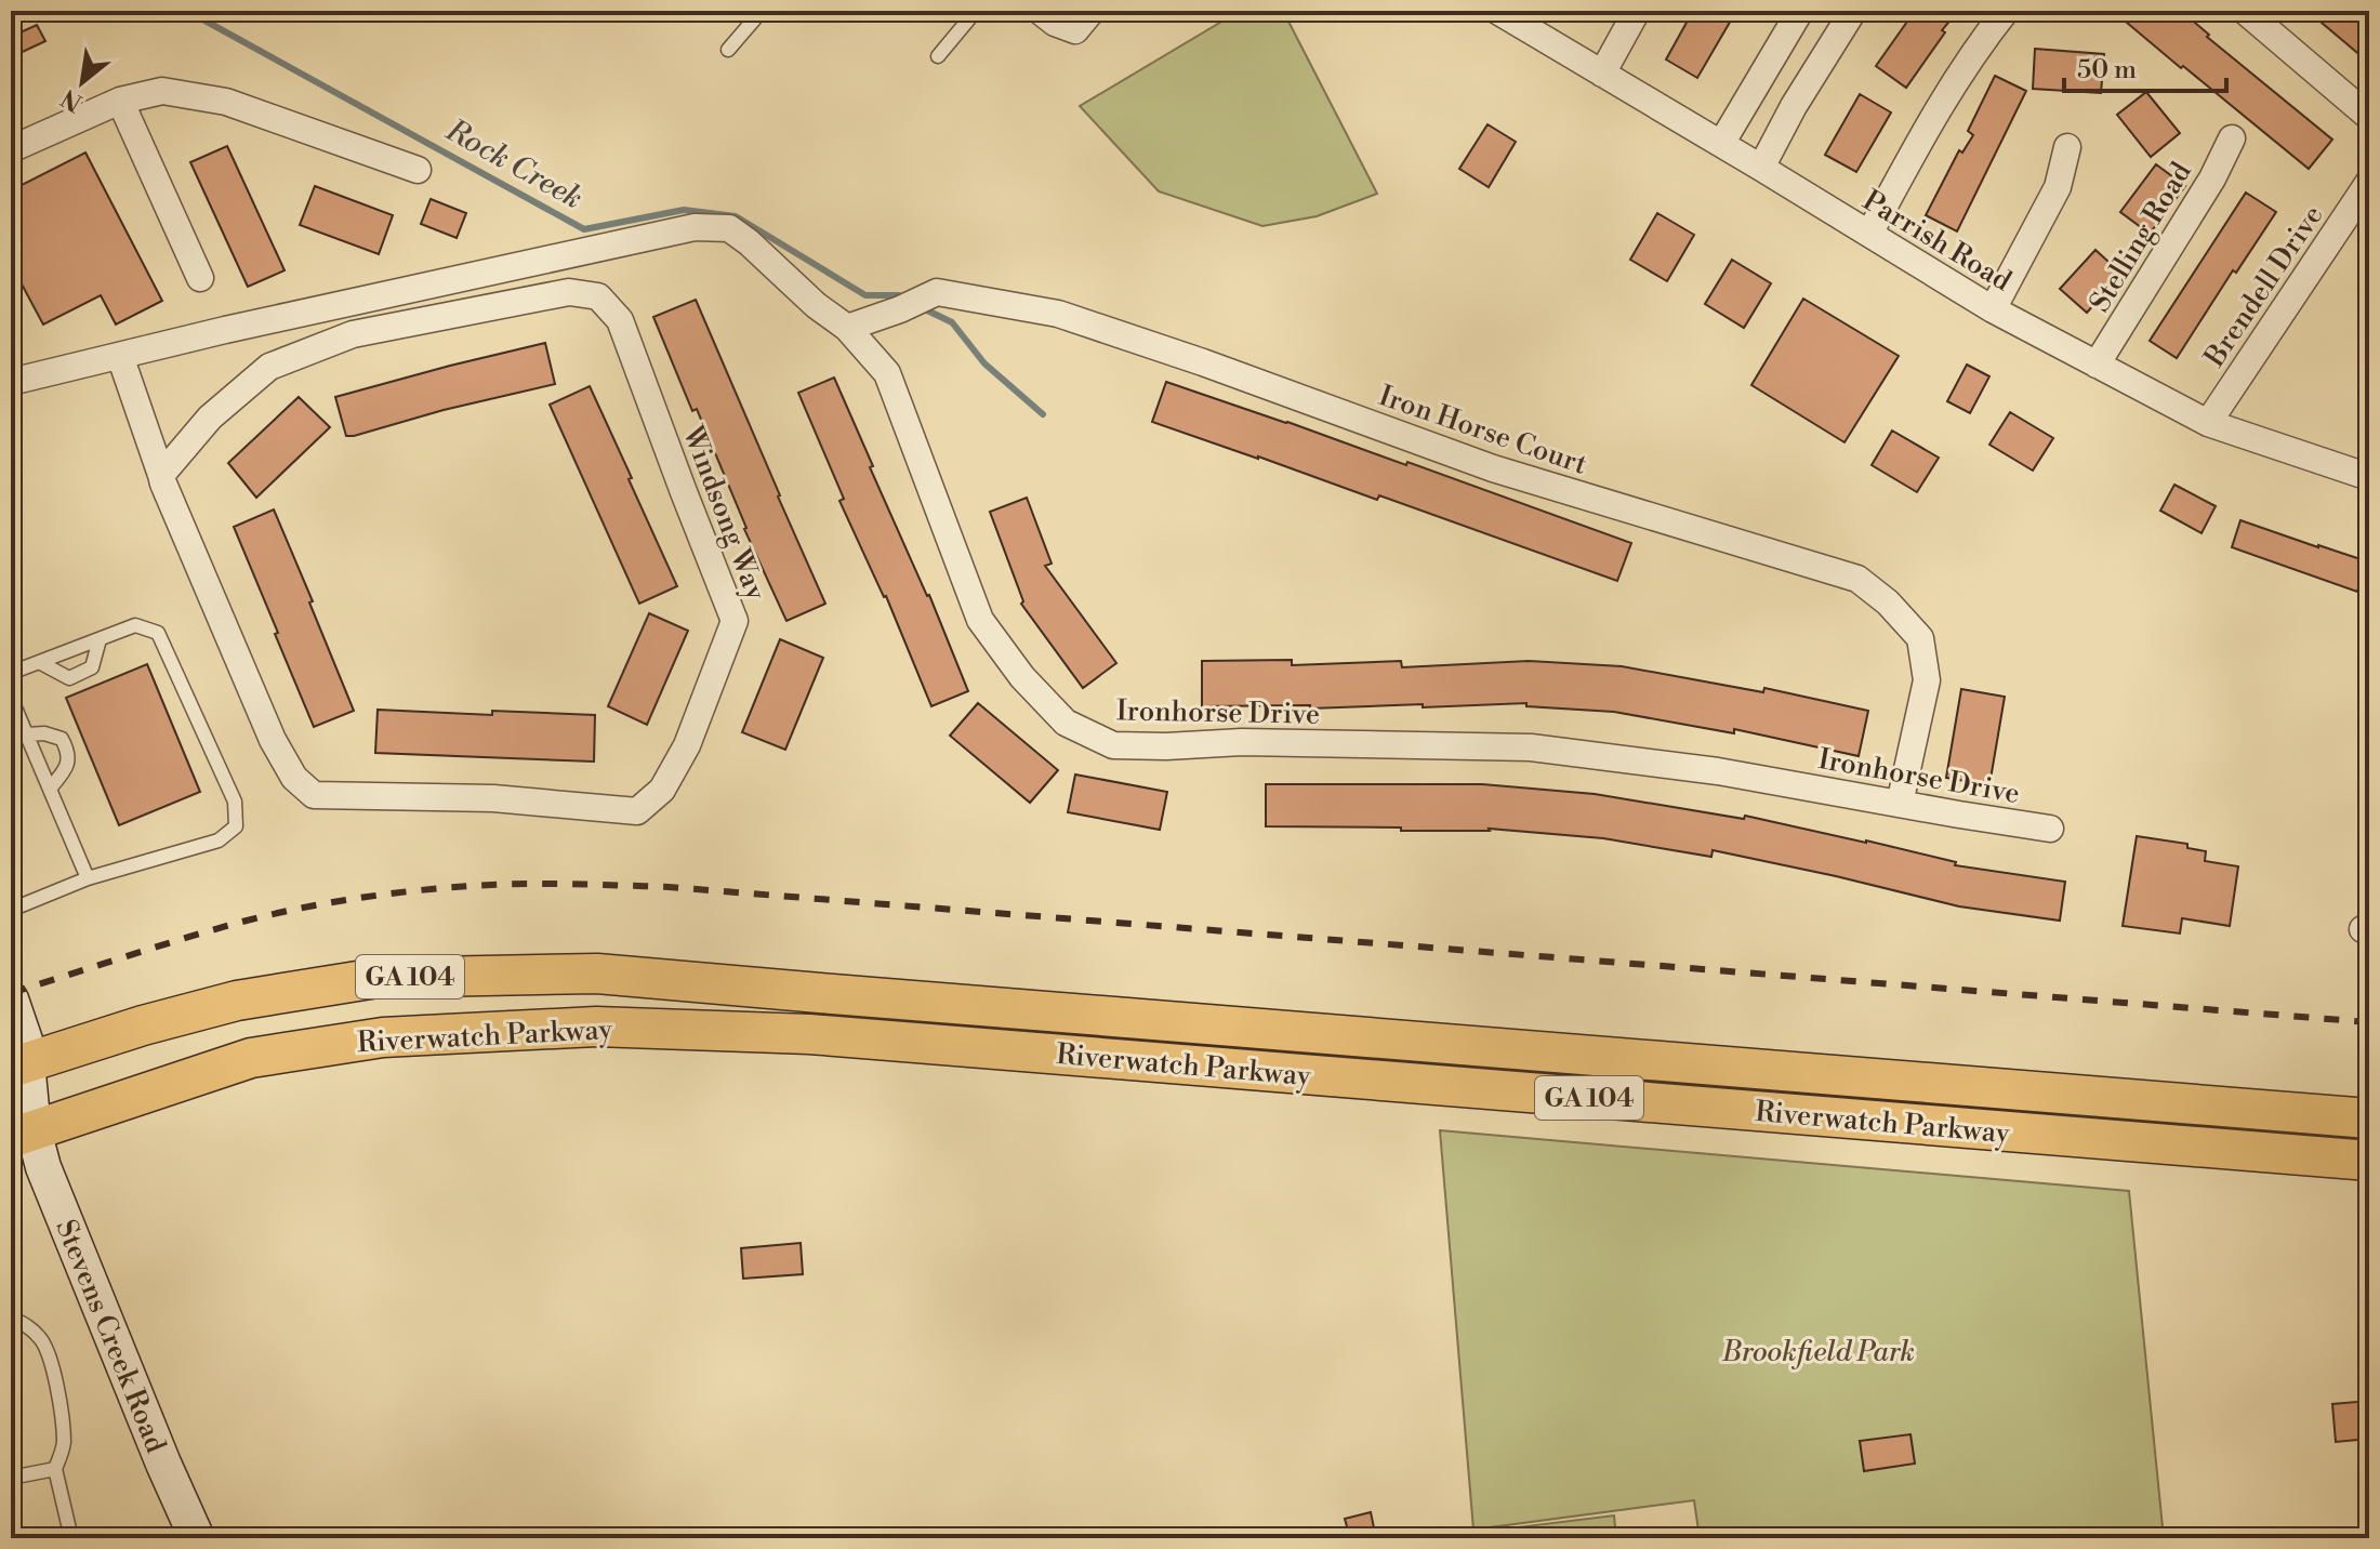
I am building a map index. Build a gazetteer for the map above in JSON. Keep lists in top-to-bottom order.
{
  "streets": {
    "main road": ["GA 104", "Riverwatch Parkway"],
    "street": [
      "Stelling Road",
      "Parrish Road",
      "Brendell Drive",
      "Iron Horse Court",
      "Windsong Way",
      "Ironhorse Drive",
      "Stevens Creek Road"
    ]
  },
  "crossings": [
    ["Stelling Road", "Parrish Road"],
    ["Parrish Road", "Brendell Drive"],
    ["Iron Horse Court", "Ironhorse Drive"],
    ["Windsong Way", "Ironhorse Drive"],
    ["Riverwatch Parkway", "Stevens Creek Road"]
  ],
  "water": ["Rock Creek"],
  "parks": ["Brookfield Park"],
  "scale_bar": "50 m",
  "north": "bottom left"
}
